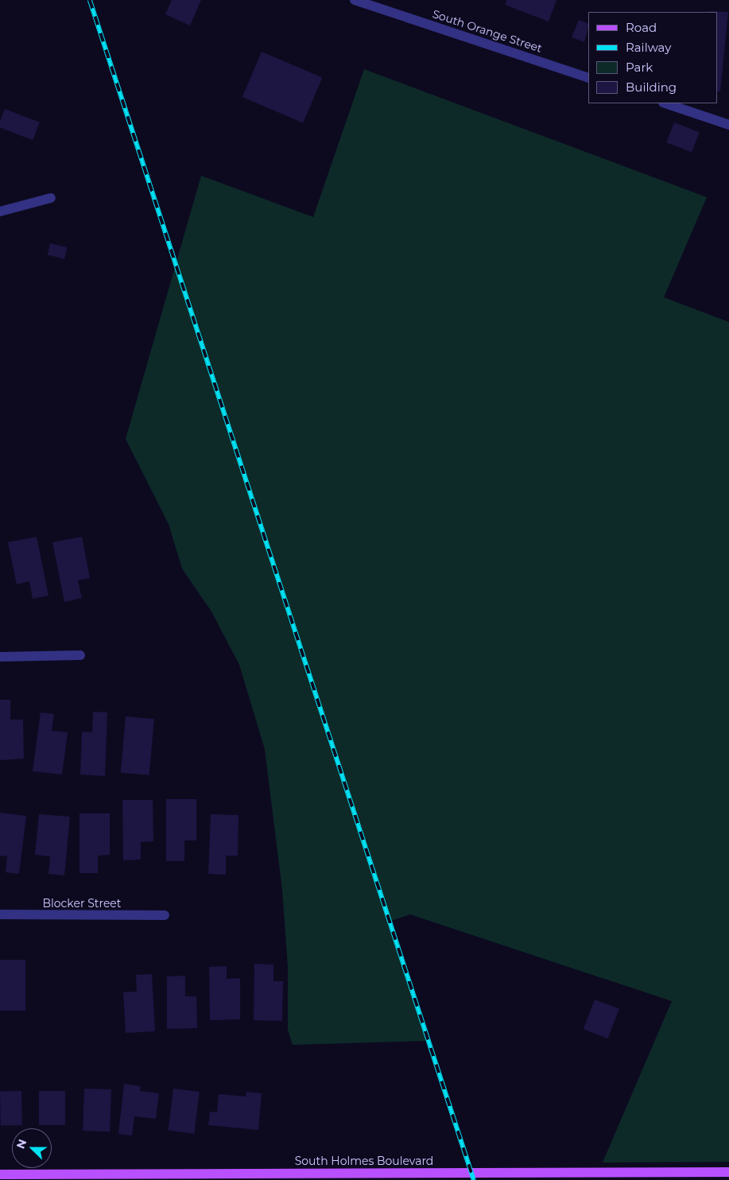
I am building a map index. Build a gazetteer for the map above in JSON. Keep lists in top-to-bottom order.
{
  "streets": {
    "main road": ["South Holmes Boulevard"],
    "street": ["South Orange Street", "Blocker Street"]
  },
  "legend": [
    "Road",
    "Railway",
    "Park",
    "Building"
  ],
  "north": "left"
}
